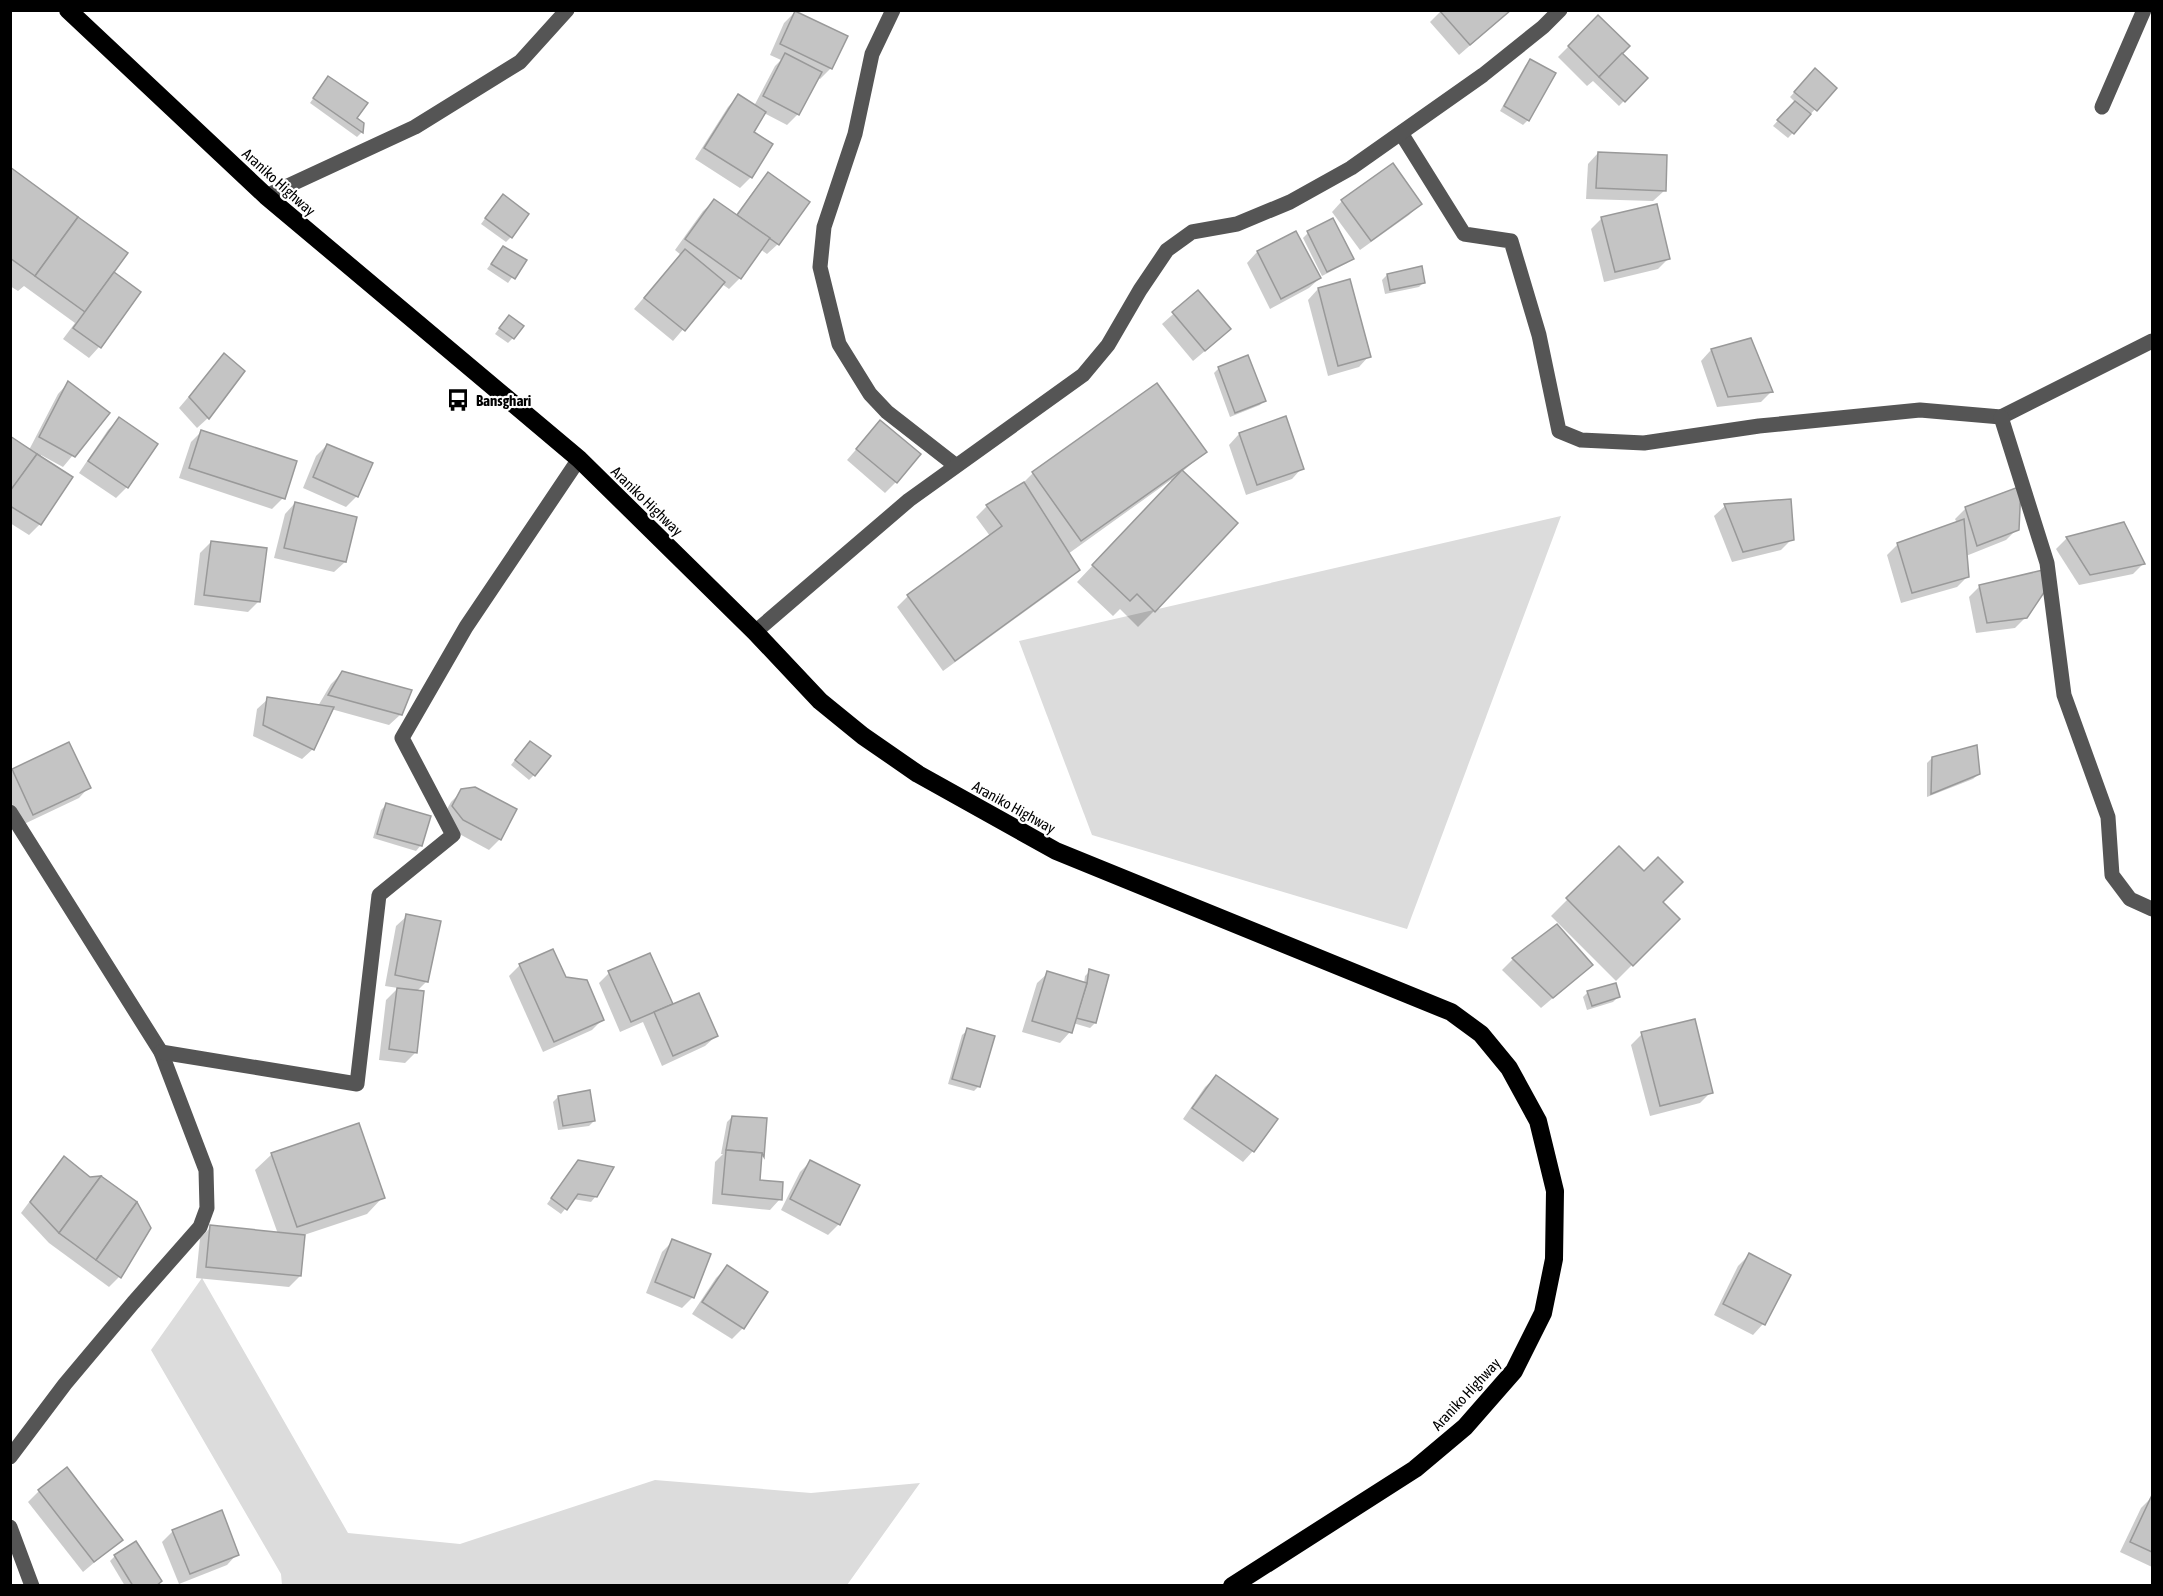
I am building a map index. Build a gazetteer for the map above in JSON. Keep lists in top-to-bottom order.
{
  "streets": {
    "highway": ["Araniko Highway"]
  },
  "places": {
    "bus stop": ["Bansghari"]
  }
}
